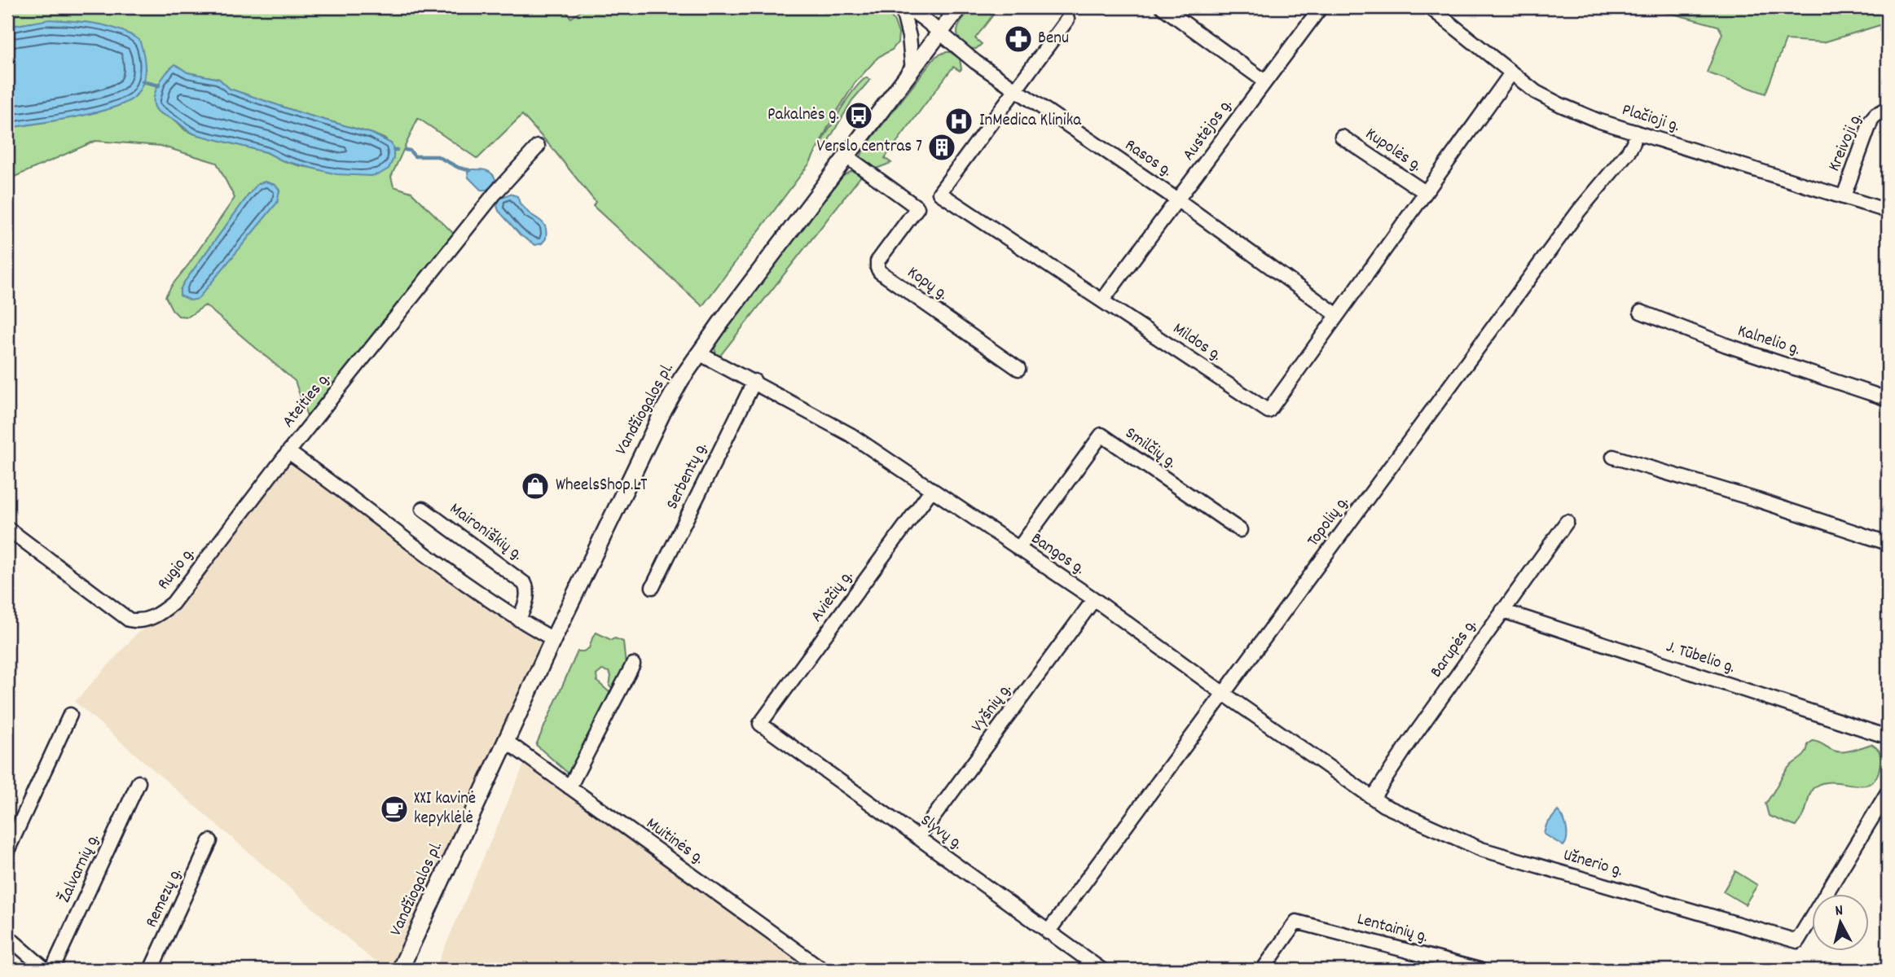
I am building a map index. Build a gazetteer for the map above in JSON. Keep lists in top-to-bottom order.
{
  "streets": {
    "main road": ["Vandžiogalos pl."],
    "street": [
      "Plačioji g.",
      "Austėjos g.",
      "Kreivoji g.",
      "Kupolės g.",
      "Rasos g.",
      "Kopų g.",
      "Kalnelio g.",
      "Mildos g.",
      "Ateities g.",
      "Smilčių g.",
      "Serbentų g.",
      "Topolių g.",
      "Maironiškių g.",
      "Bangos g.",
      "Rugio g.",
      "Aviečių g.",
      "Barupės g.",
      "J. Tūbelio g.",
      "Vyšnių g.",
      "Slyvų g.",
      "Muitinės g.",
      "Užnerio g.",
      "Žalvarnių g.",
      "Remezų g.",
      "Lentainių g."
    ]
  },
  "crossings": [
    ["Plačioji g.", "Kreivoji g."],
    ["Plačioji g.", "Mildos g."],
    ["Plačioji g.", "Topolių g."],
    ["Austėjos g.", "Rasos g."],
    ["Austėjos g.", "Mildos g."],
    ["Kupolės g.", "Mildos g."],
    ["Rasos g.", "Mildos g."],
    ["Rasos g.", "Vandžiogalos pl."],
    ["Kopų g.", "Vandžiogalos pl."],
    ["Ateities g.", "Vandžiogalos pl."],
    ["Ateities g.", "Maironiškių g."],
    ["Ateities g.", "Rugio g."],
    ["Vandžiogalos pl.", "Bangos g."],
    ["Vandžiogalos pl.", "Muitinės g."],
    ["Smilčių g.", "Bangos g."],
    ["Serbentų g.", "Bangos g."],
    ["Topolių g.", "Bangos g."],
    ["Topolių g.", "Slyvų g."],
    ["Bangos g.", "Aviečių g."],
    ["Bangos g.", "Barupės g."],
    ["Bangos g.", "Vyšnių g."],
    ["Bangos g.", "Užnerio g."],
    ["Aviečių g.", "Slyvų g."],
    ["Barupės g.", "J. Tūbelio g."],
    ["Barupės g.", "Užnerio g."],
    ["Vyšnių g.", "Slyvų g."]
  ],
  "places": {
    "pharmacy": ["Benu"],
    "bus stop": ["Pakalnės g."],
    "hospital": ["InMedica Klinika"],
    "building": ["Verslo centras 7"],
    "shop": ["WheelsShop.LT"],
    "cafe": ["XXI kavinė kepyklėlė"]
  },
  "north": "top"
}
